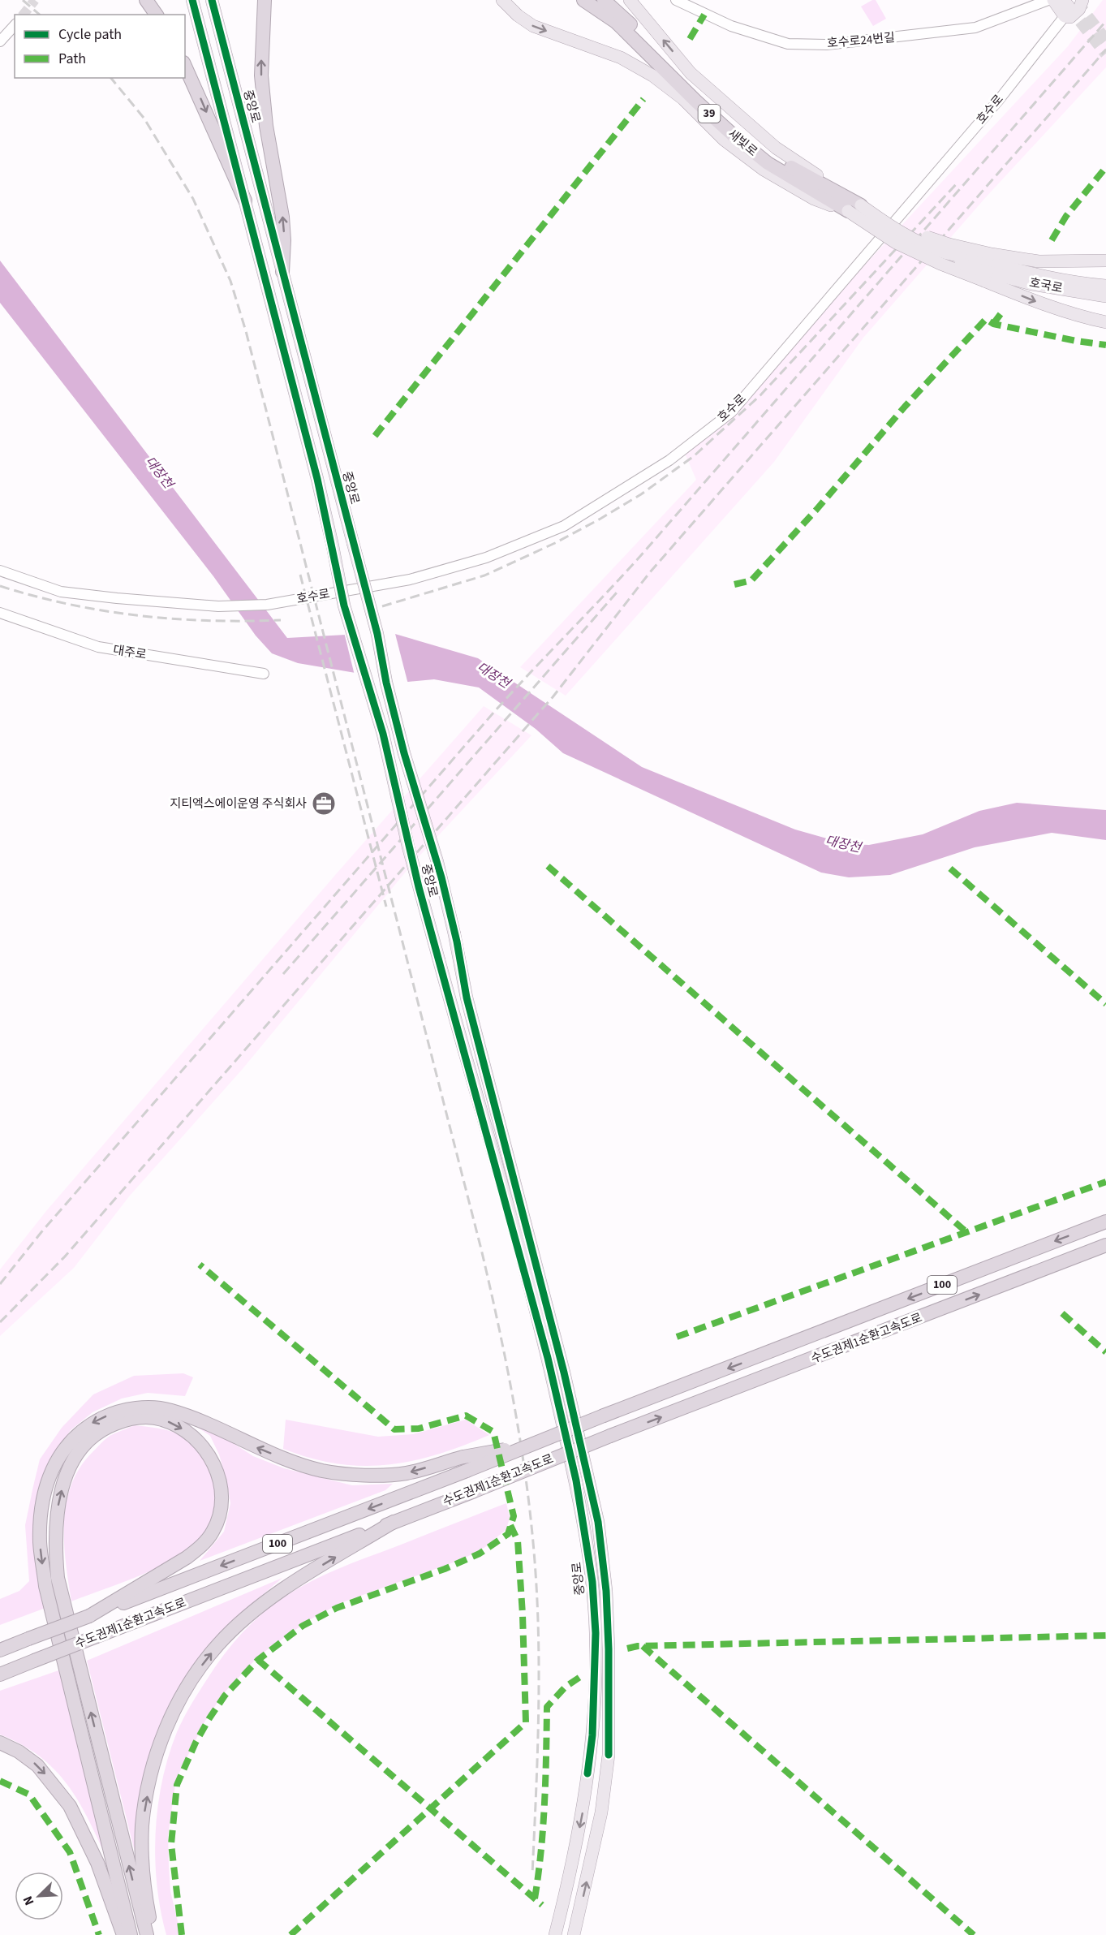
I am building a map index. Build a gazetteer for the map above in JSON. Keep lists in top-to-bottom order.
{
  "streets": {
    "highway": [
      "39",
      "새빛로",
      "100",
      "수도권제1순환고속도로"
    ],
    "main road": ["중앙로", "호국로"],
    "street": ["호수로24번길", "호수로", "대주로"]
  },
  "crossings": [
    ["39", "새빛로"],
    ["39", "호국로"]
  ],
  "water": ["대장천"],
  "places": {
    "office": ["지티엑스에이운영 주식회사"]
  },
  "legend": ["Cycle path", "Path"],
  "north": "bottom left"
}
